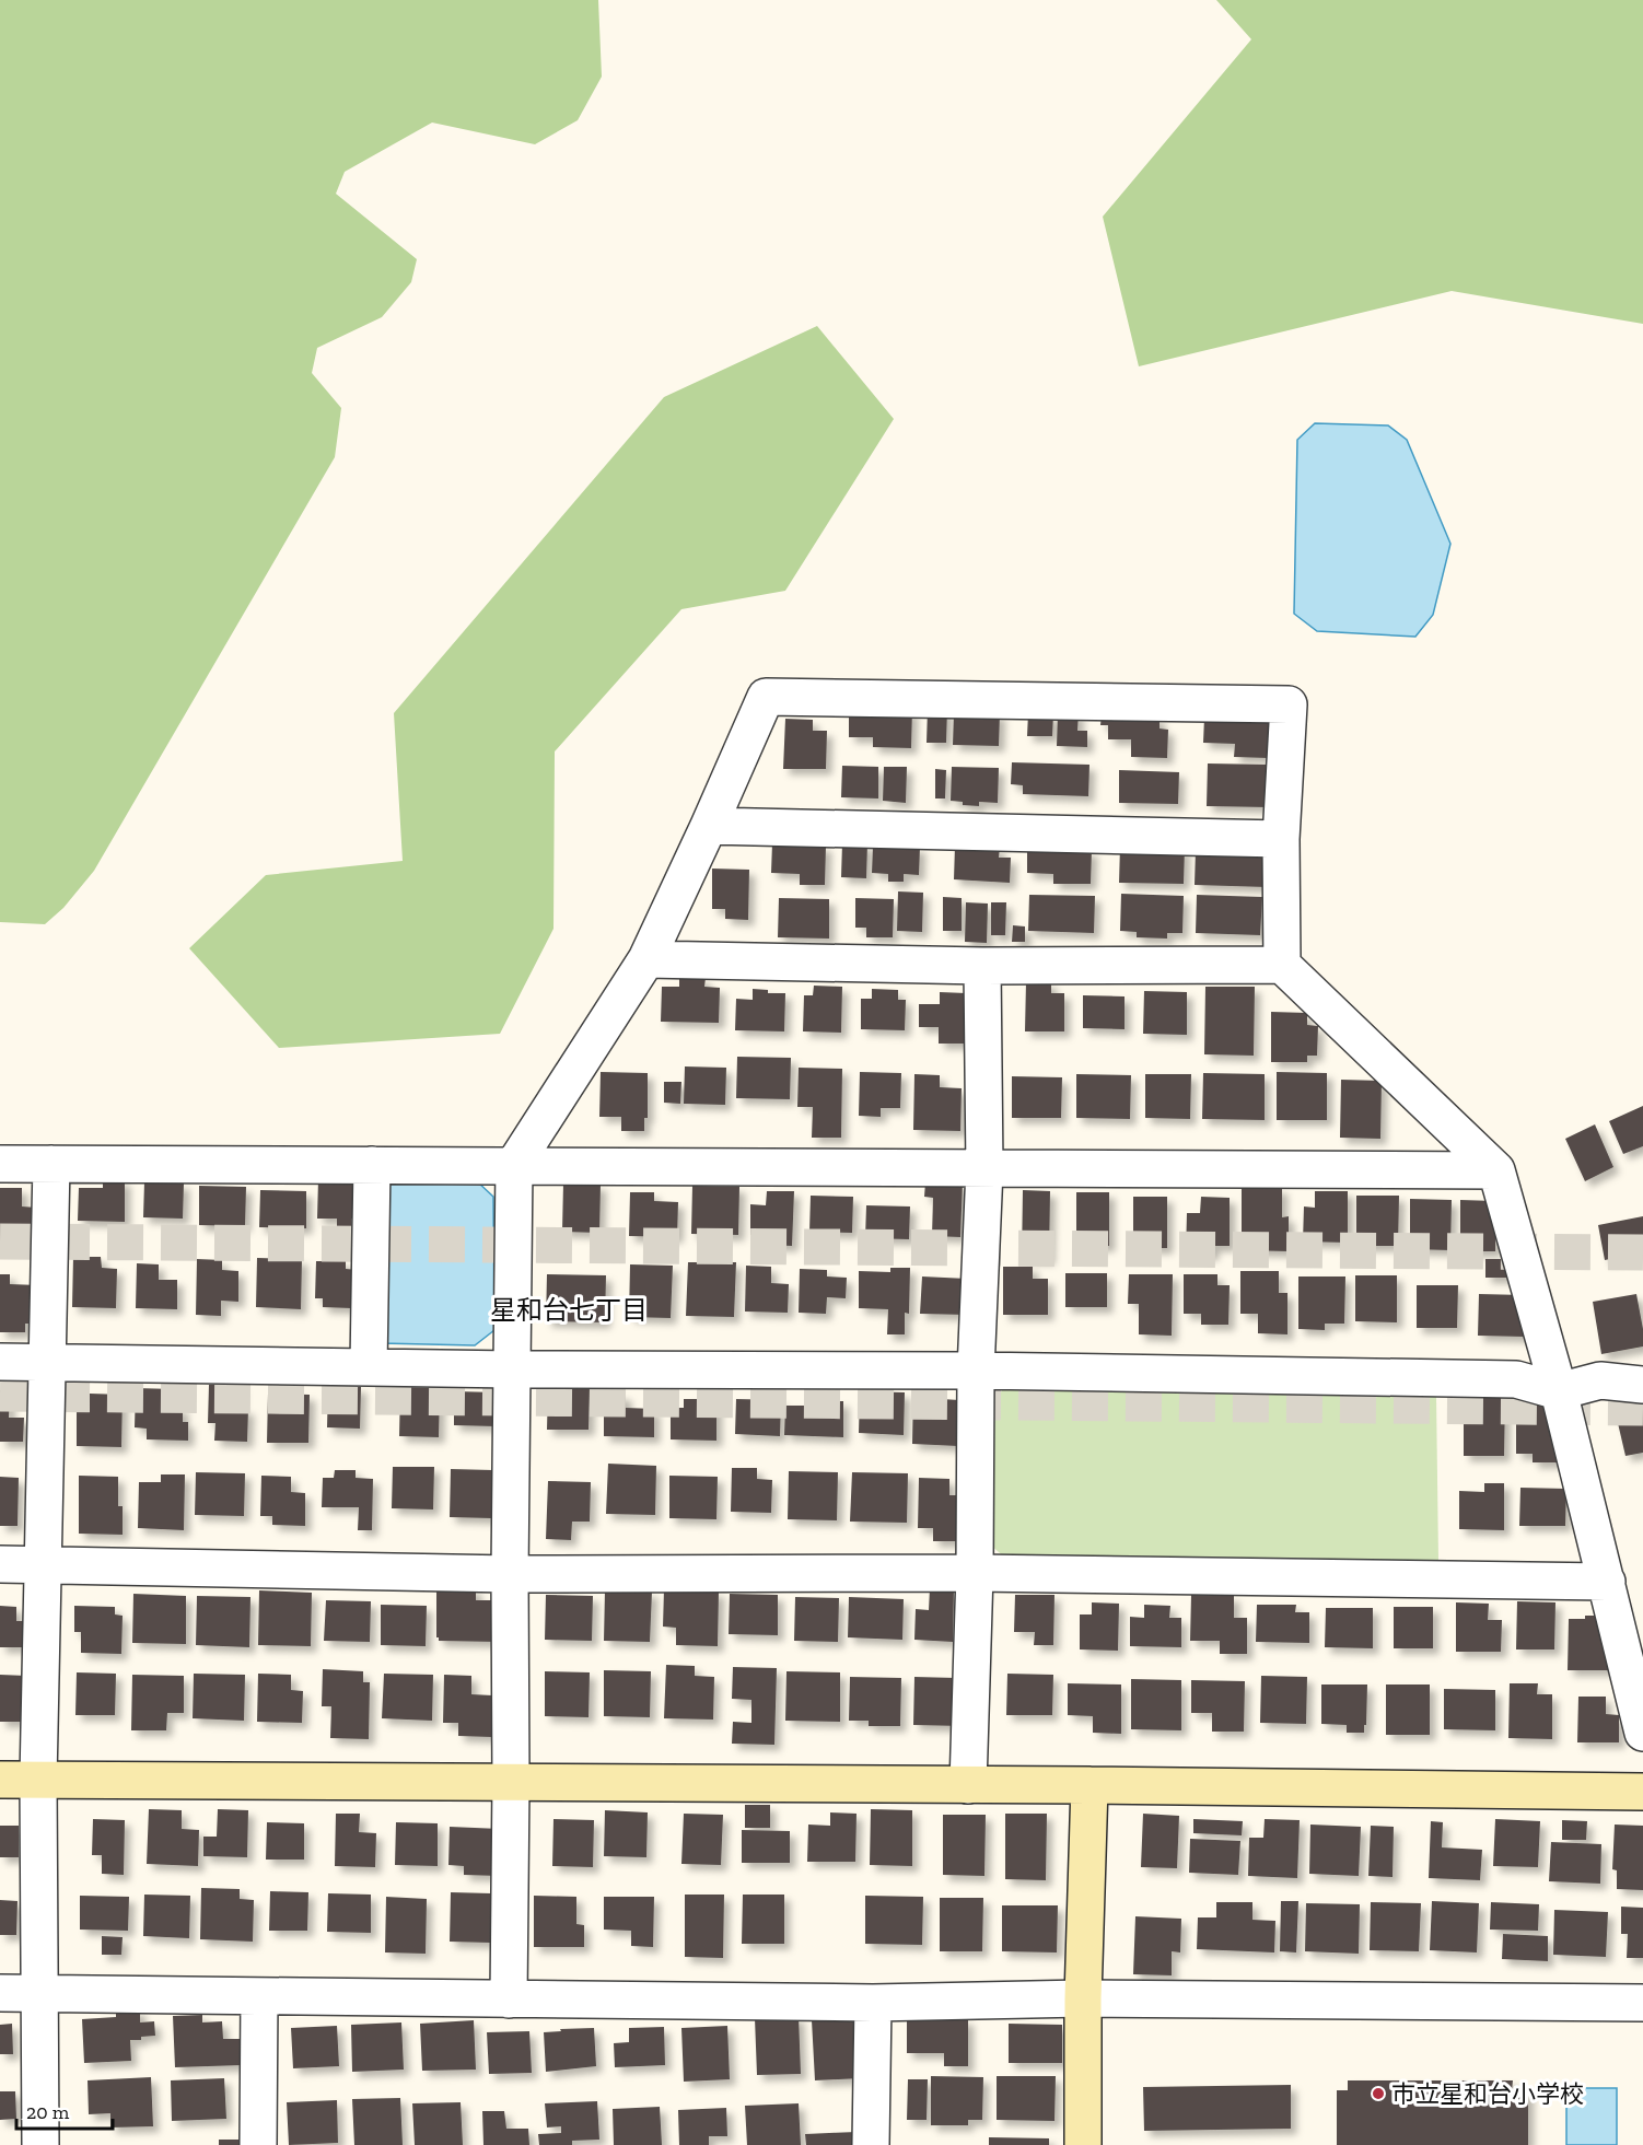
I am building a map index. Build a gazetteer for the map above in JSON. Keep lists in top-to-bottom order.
{
  "districts": ["星和台七丁目"],
  "places": ["市立星和台小学校"],
  "scale_bar": "20 m"
}
